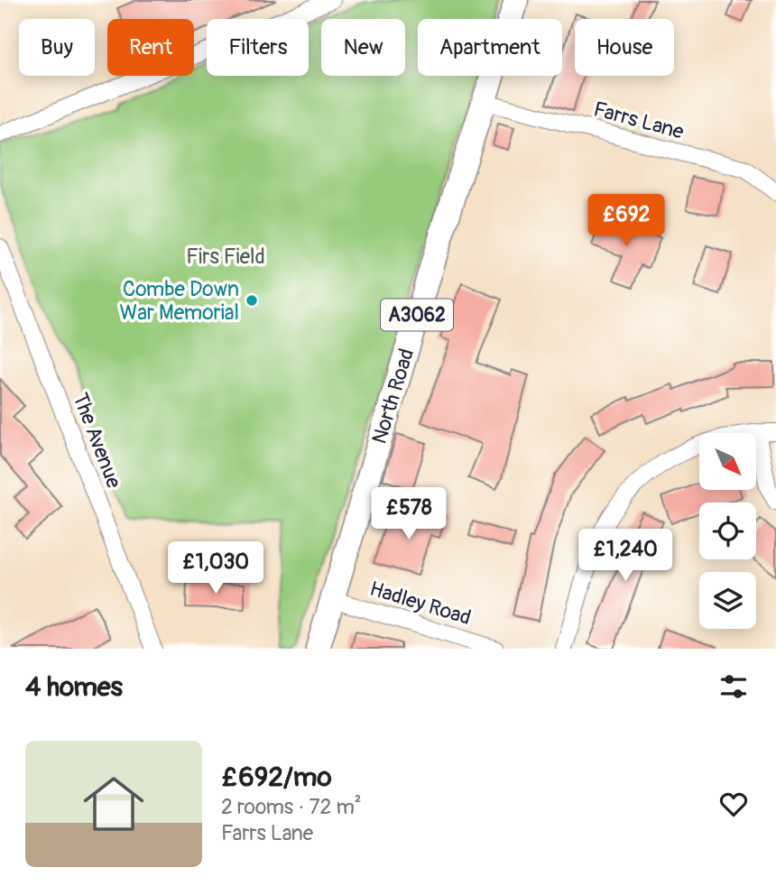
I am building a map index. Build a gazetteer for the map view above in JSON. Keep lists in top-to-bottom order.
{
  "streets": {
    "main road": ["A3062", "North Road"],
    "street": ["Farrs Lane", "The Avenue", "Hadley Road"]
  },
  "crossings": [
    ["Farrs Lane", "North Road"],
    ["North Road", "Hadley Road"]
  ],
  "parks": ["Firs Field"],
  "places": ["Combe Down War Memorial"],
  "north": "bottom right",
  "page": {
    "chip": [
      "Buy",
      "Rent",
      "Filters",
      "New",
      "Apartment",
      "House"
    ],
    "price": [
      "£692",
      "£578",
      "£1,240",
      "£1,030"
    ],
    "heading": "4 homes",
    "list": [
      {
        "name": "£692/mo",
        "note": "2 rooms · 72 m² · Farrs Lane"
      }
    ]
  }
}
